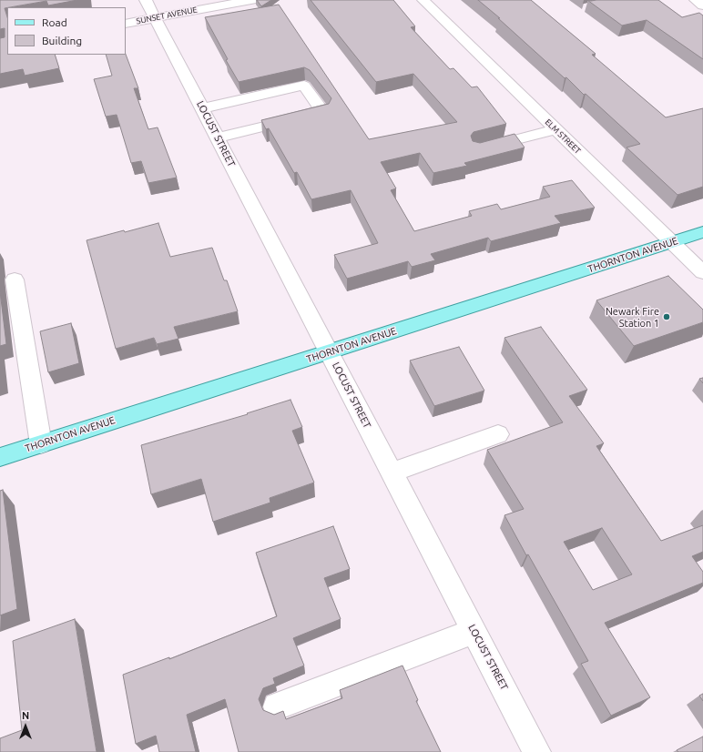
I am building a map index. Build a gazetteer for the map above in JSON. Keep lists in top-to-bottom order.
{
  "streets": {
    "main road": ["THORNTON AVENUE"],
    "street": ["SUNSET AVENUE", "LOCUST STREET", "ELM STREET"]
  },
  "crossings": [
    ["SUNSET AVENUE", "LOCUST STREET"],
    ["LOCUST STREET", "THORNTON AVENUE"],
    ["ELM STREET", "THORNTON AVENUE"]
  ],
  "places": ["Newark Fire Station 1"],
  "legend": ["Road", "Building"],
  "north": "top"
}
